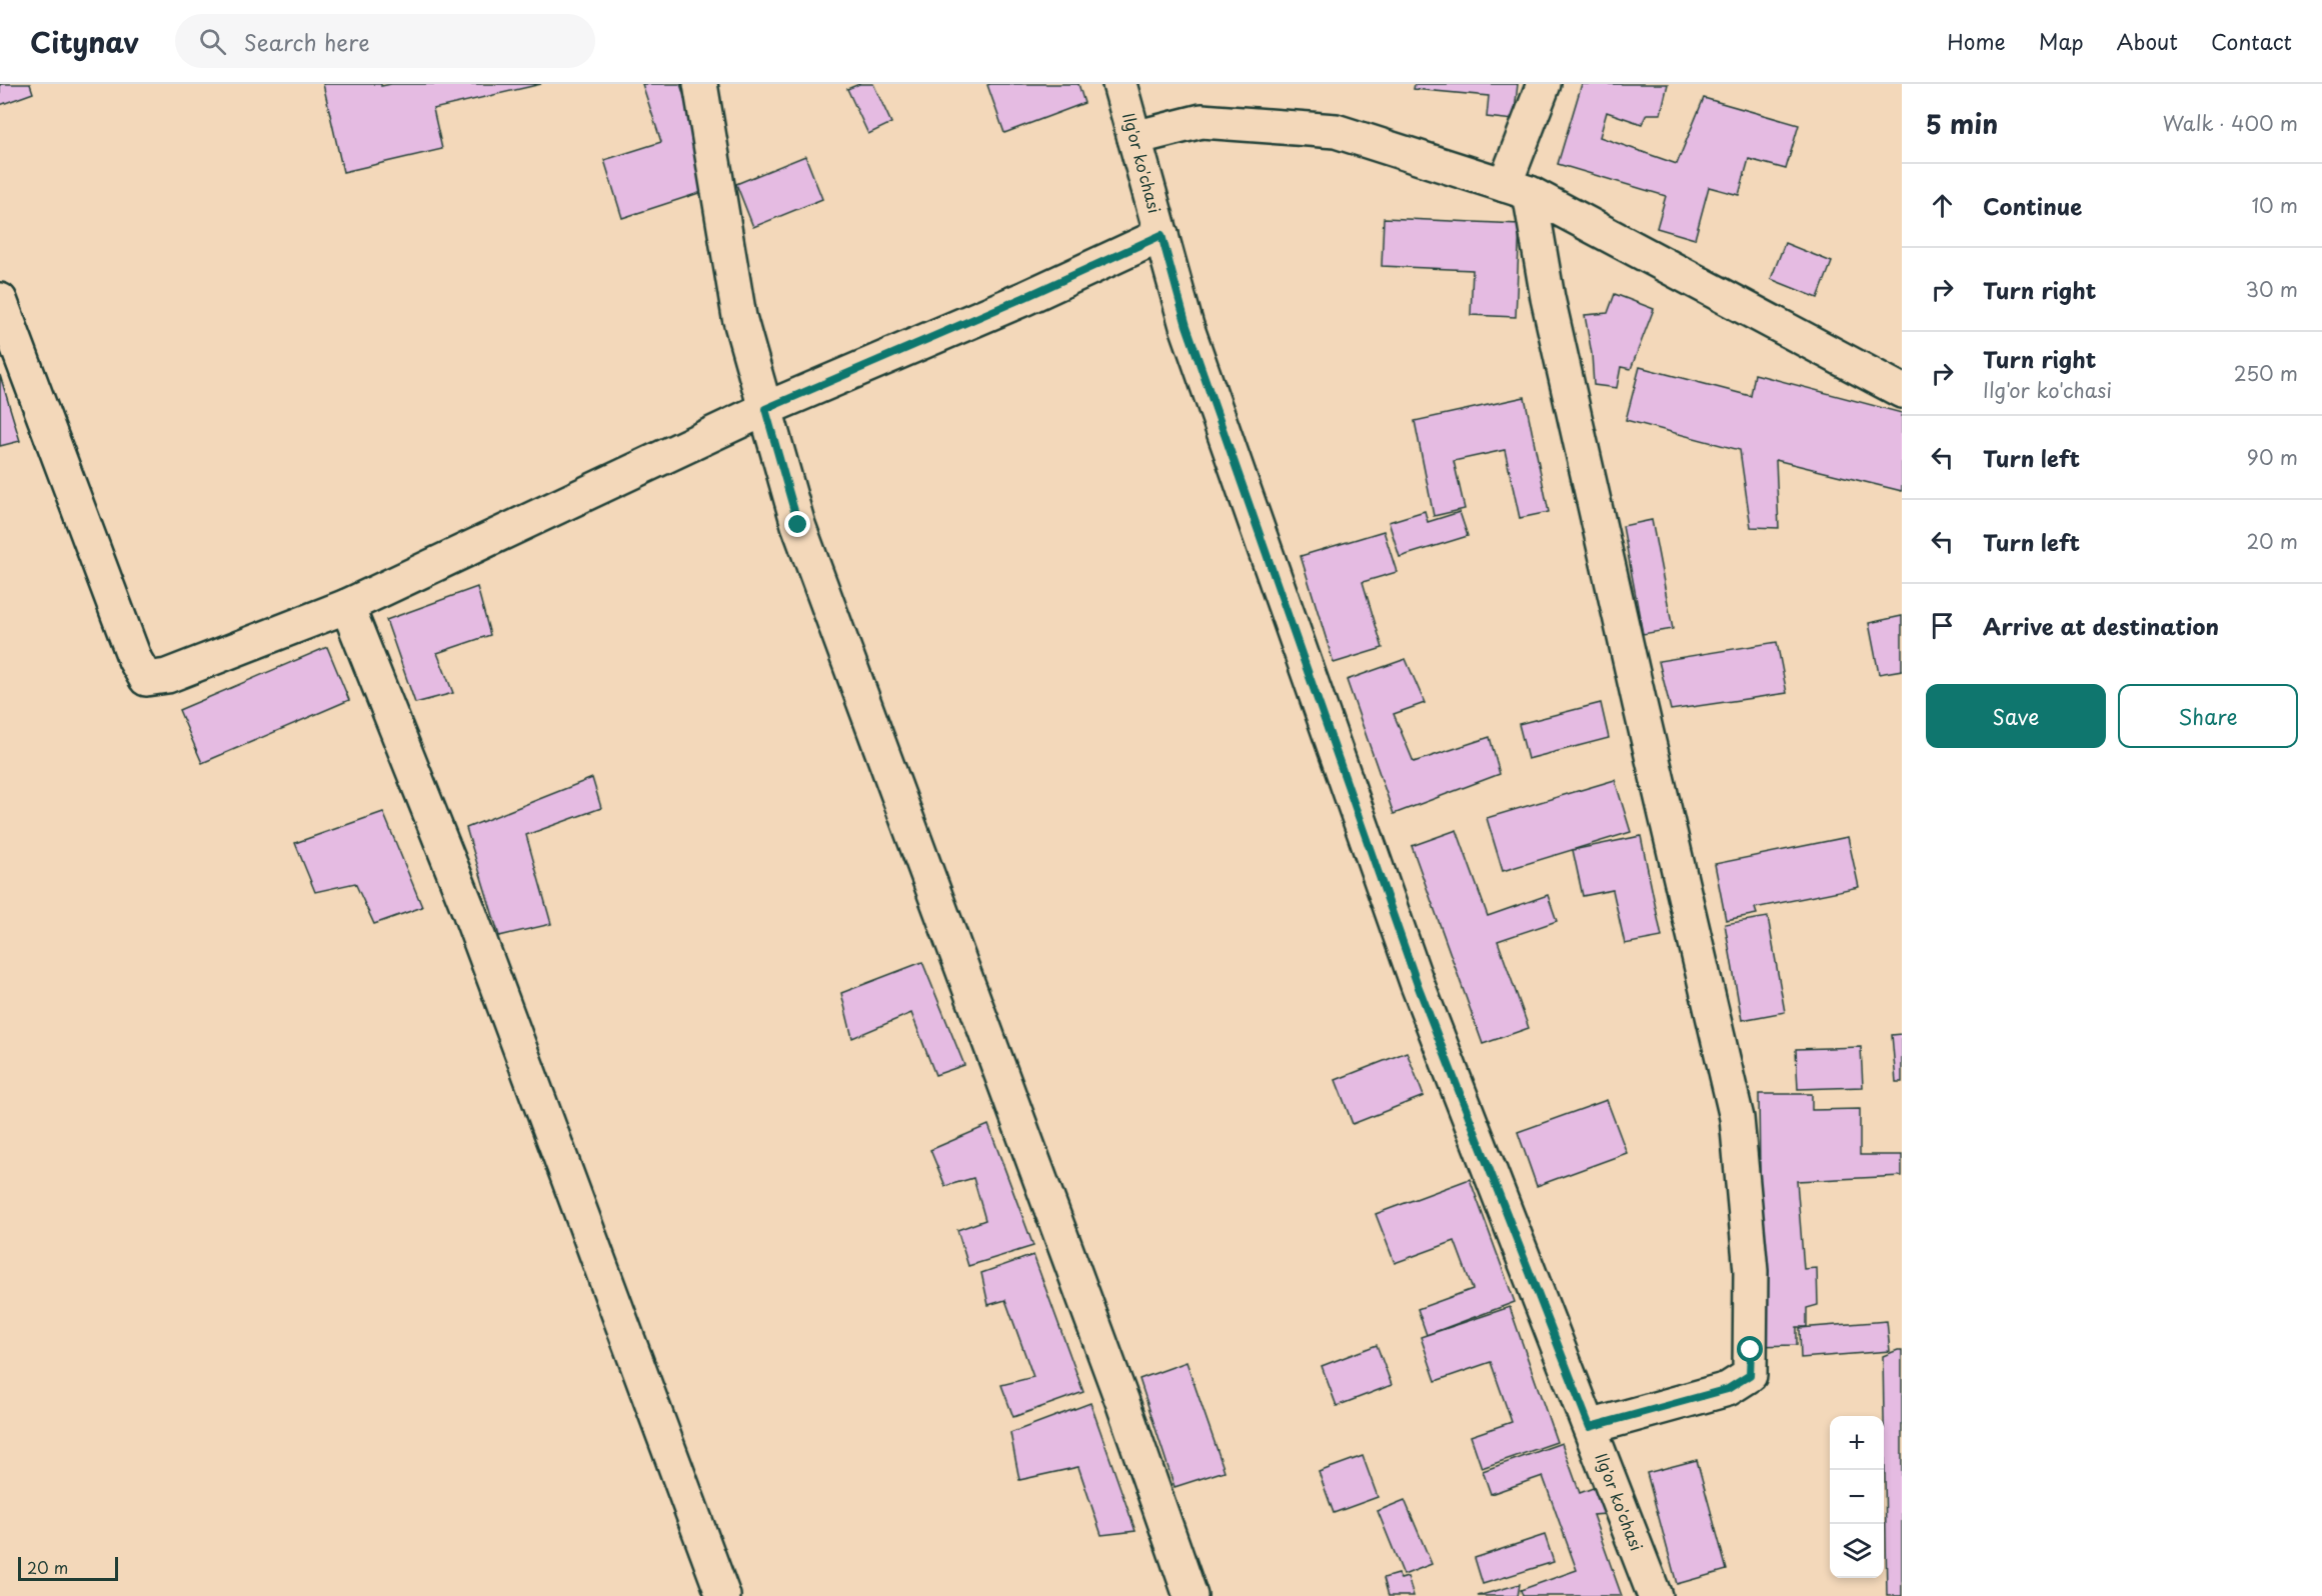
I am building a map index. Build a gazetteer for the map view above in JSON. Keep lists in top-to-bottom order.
{
  "streets": {
    "street": ["Ilg'or ko'chasi"]
  },
  "scale_bar": "20 m",
  "page": {
    "header": "Citynav",
    "search": "Search here",
    "nav": [
      "Home",
      "Map",
      "About",
      "Contact"
    ],
    "heading": ["5 min", "Walk · 400 m"],
    "list": [
      ["Continue", "10 m"],
      ["Turn right", "30 m"],
      ["Turn right", "Ilg'or ko'chasi", "250 m"],
      ["Turn left", "90 m"],
      ["Turn left", "20 m"],
      "Arrive at destination"
    ],
    "buttons": ["Save", "Share"],
    "map_buttons": ["+", "−"],
    "scale": "20 m"
  }
}
